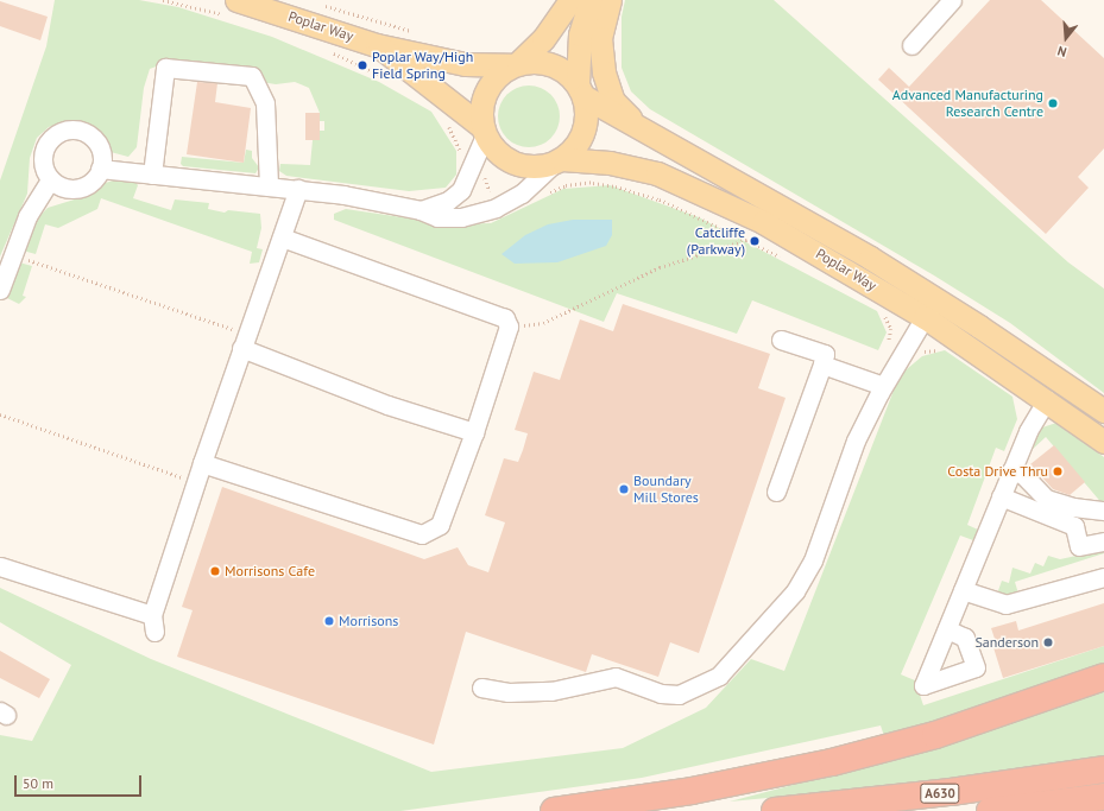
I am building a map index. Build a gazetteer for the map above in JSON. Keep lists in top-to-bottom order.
{
  "streets": {
    "highway": ["A630"],
    "main road": ["Poplar Way"]
  },
  "places": [
    "Poplar Way/High Field Spring",
    "Advanced Manufacturing Research Centre",
    "Catcliffe (Parkway)",
    "Costa Drive Thru",
    "Boundary Mill Stores",
    "Morrisons Cafe",
    "Morrisons",
    "Sanderson"
  ],
  "scale_bar": "50 m",
  "north": "bottom"
}
